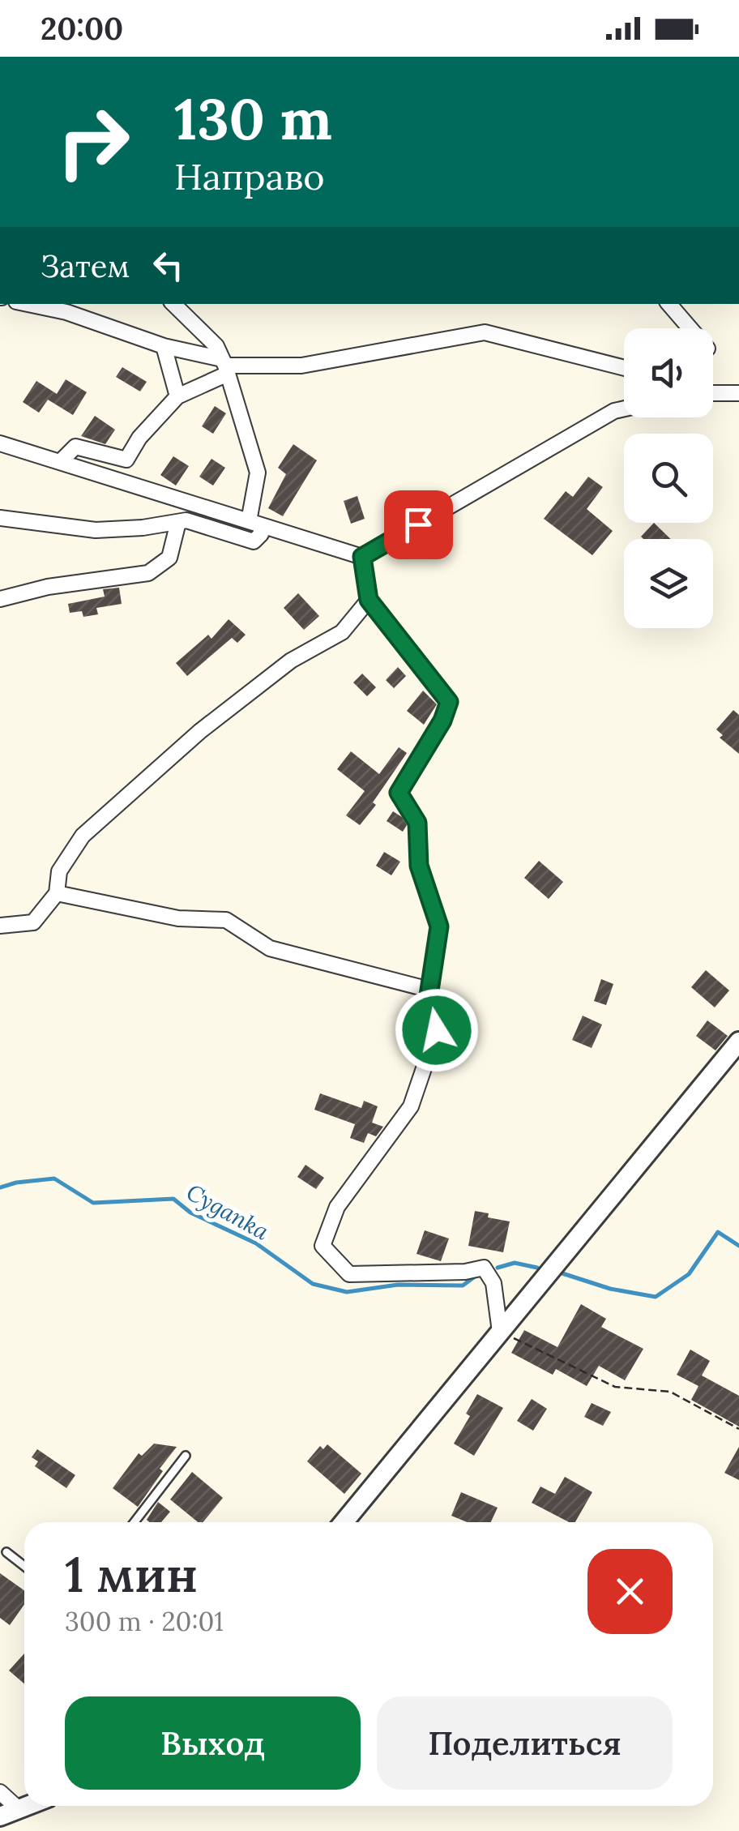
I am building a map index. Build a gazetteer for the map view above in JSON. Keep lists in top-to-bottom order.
{
  "water": ["Cyganka"],
  "page": {
    "status": "20:00",
    "turn": ["130 m", "Направо"],
    "then": "Затем",
    "heading": ["1 мин", "300 m · 20:01"],
    "buttons": ["Выход", "Поделиться"]
  }
}
